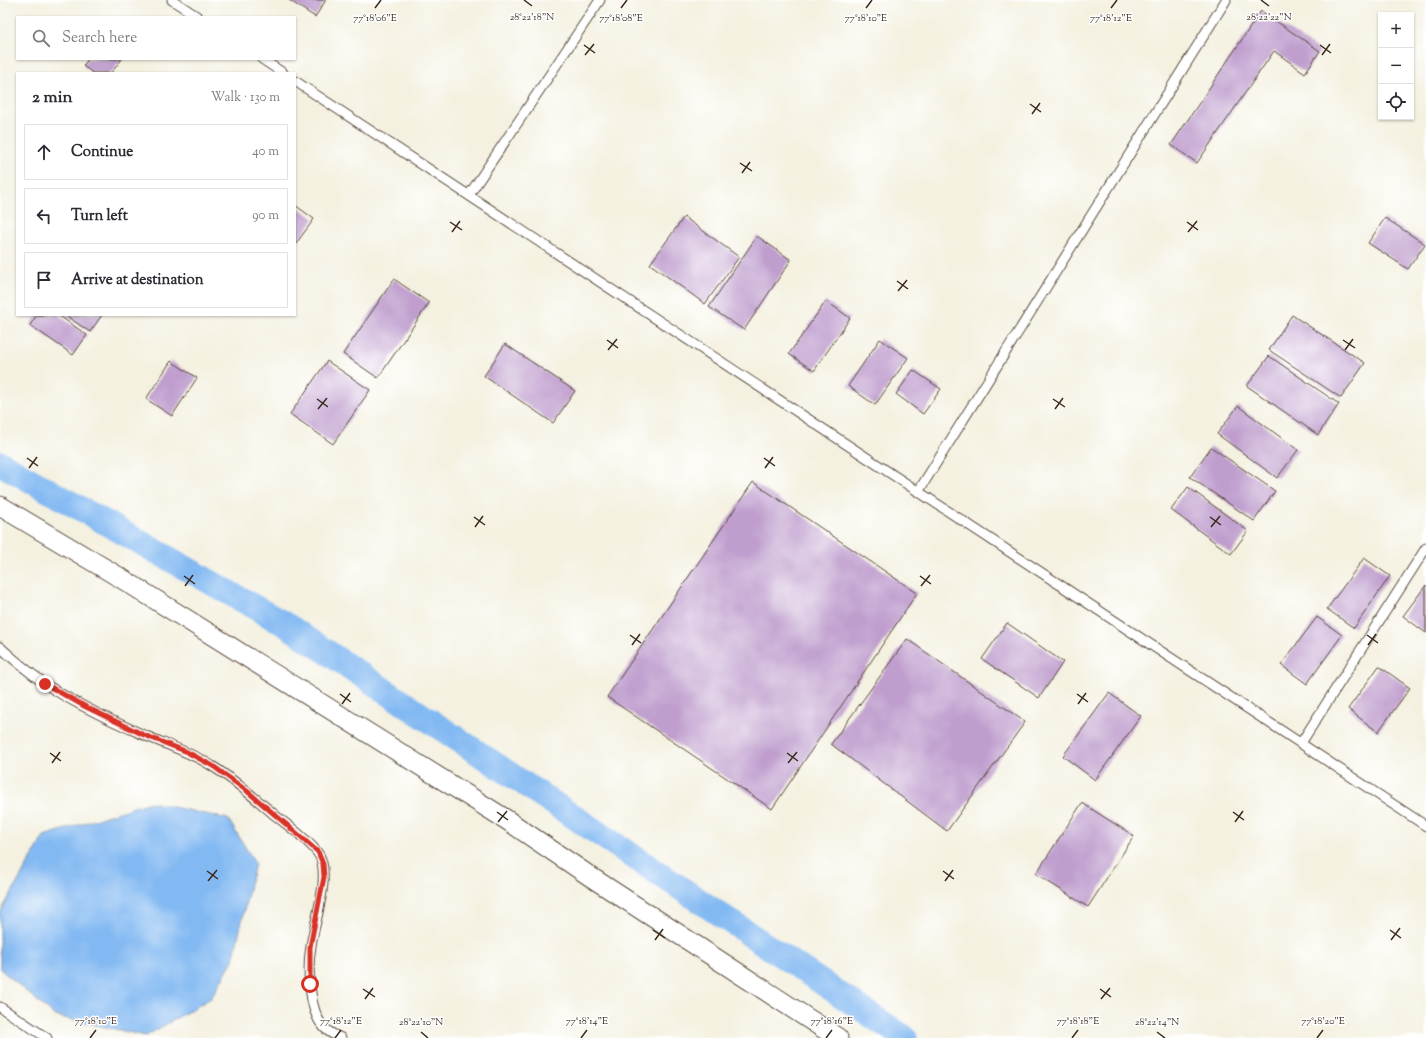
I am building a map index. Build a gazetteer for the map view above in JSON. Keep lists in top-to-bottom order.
{
  "page": {
    "map_buttons": ["+", "−"],
    "search": "Search here",
    "heading": ["2 min", "Walk · 130 m"],
    "list": [
      ["Continue", "40 m"],
      ["Turn left", "90 m"],
      "Arrive at destination"
    ]
  },
  "coordinates": [
    "28°22'22\"N",
    "28°22'18\"N",
    "77°18'06\"E",
    "77°18'08\"E",
    "77°18'10\"E",
    "77°18'12\"E",
    "77°18'14\"E",
    "77°18'16\"E",
    "77°18'18\"E",
    "77°18'20\"E",
    "28°22'10\"N",
    "28°22'14\"N"
  ]
}
